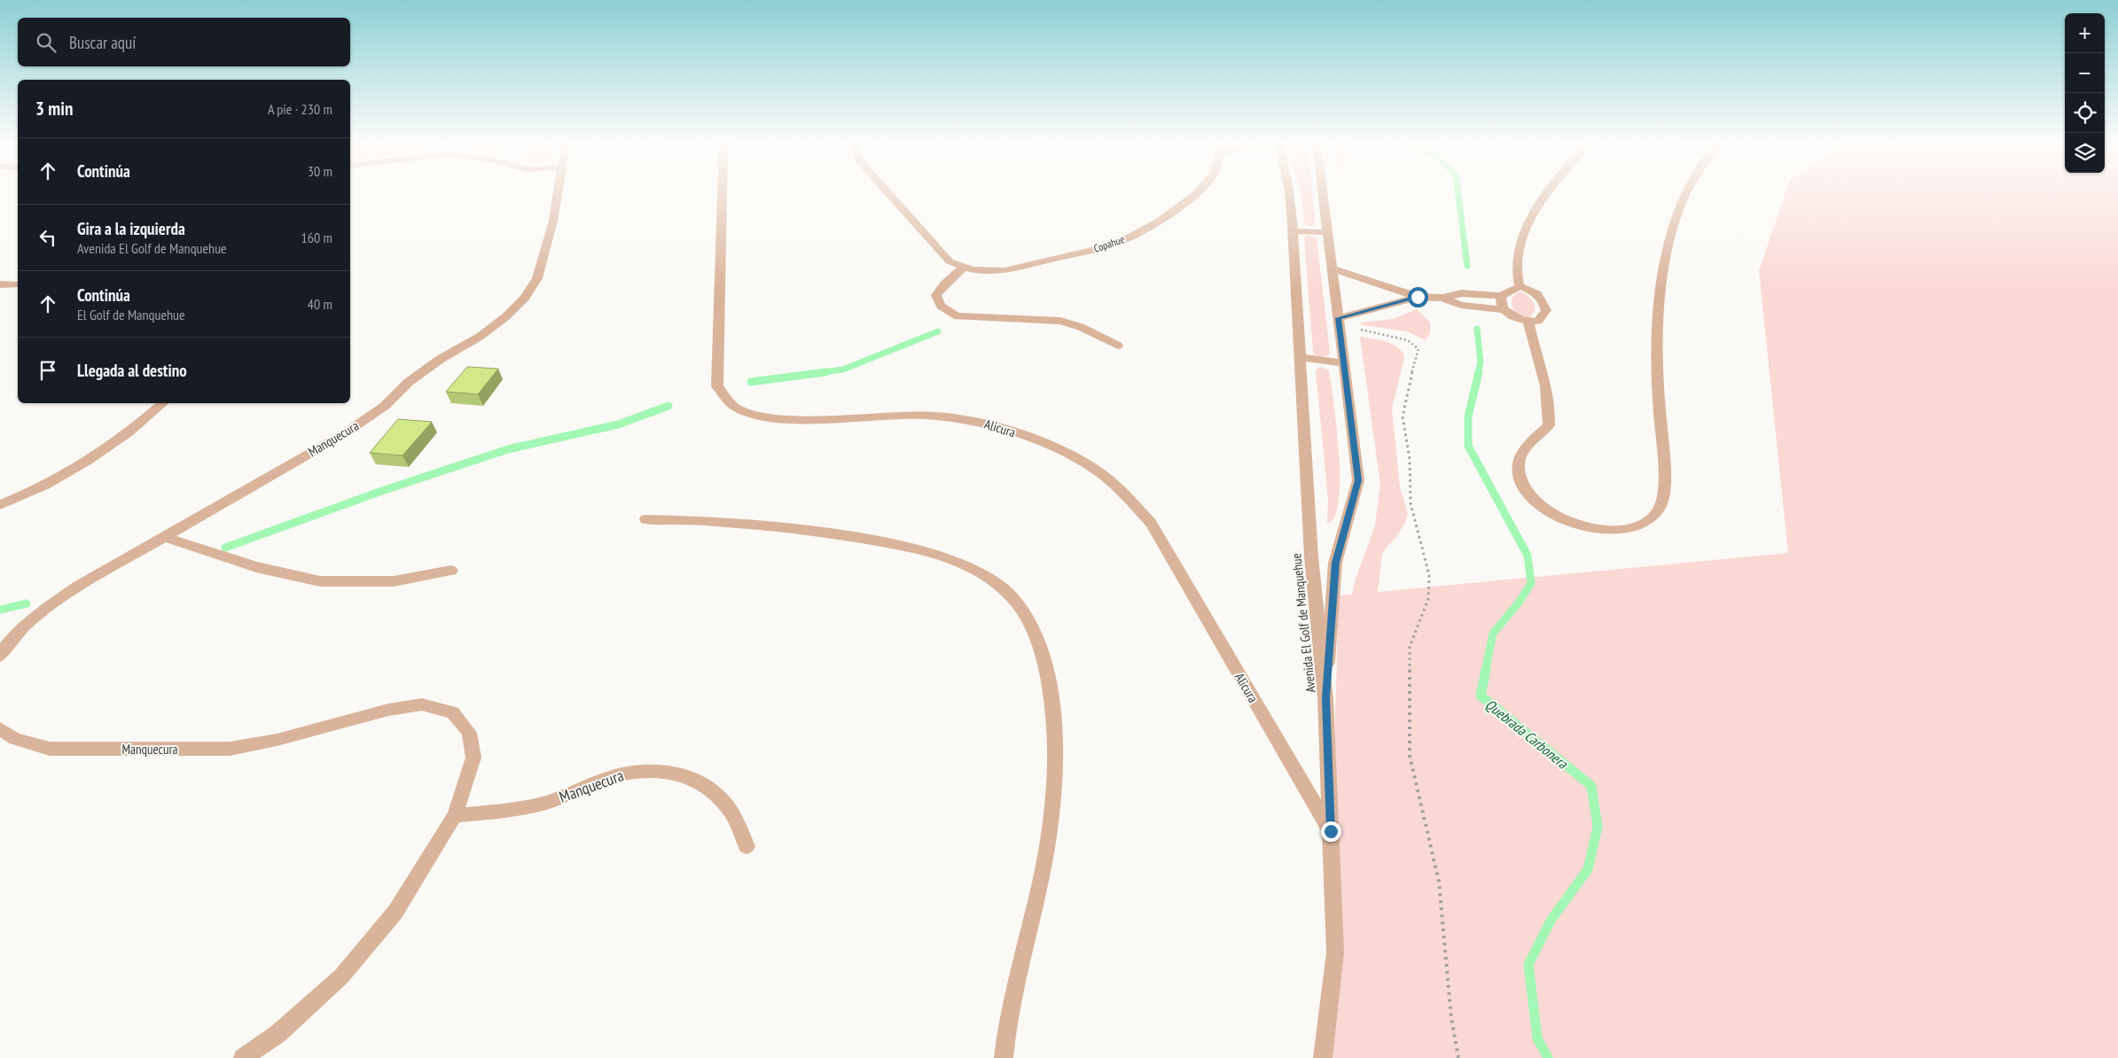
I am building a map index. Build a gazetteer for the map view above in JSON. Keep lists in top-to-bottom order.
{
  "streets": {
    "street": [
      "Copahue",
      "Alicura",
      "Manquecura",
      "Avenida El Golf de Manquehue"
    ]
  },
  "water": ["Quebrada Carbonera"],
  "page": {
    "map_buttons": ["+", "−"],
    "search": "Buscar aquí",
    "heading": ["3 min", "A pie · 230 m"],
    "list": [
      ["Continúa", "30 m"],
      ["Gira a la izquierda", "Avenida El Golf de Manquehue", "160 m"],
      ["Continúa", "El Golf de Manquehue", "40 m"],
      "Llegada al destino"
    ]
  }
}
